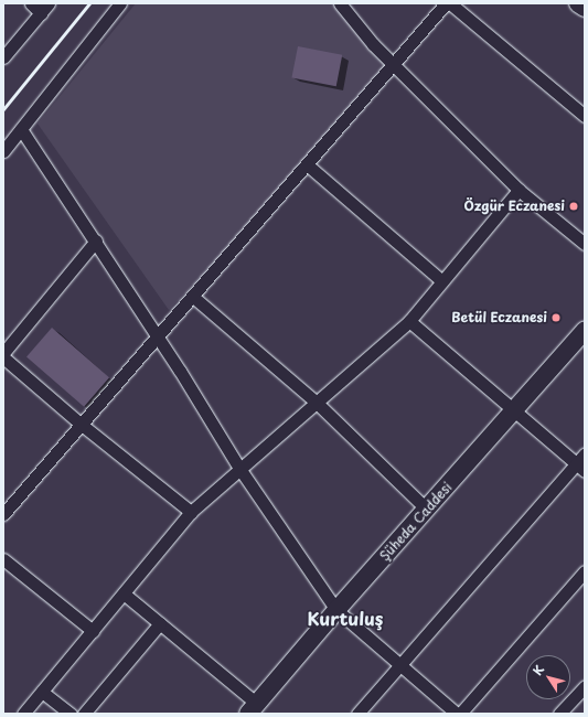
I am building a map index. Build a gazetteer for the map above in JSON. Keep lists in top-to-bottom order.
{
  "streets": {
    "main road": ["Şüheda Caddesi"]
  },
  "districts": ["Kurtuluş"],
  "places": ["Özgür Eczanesi", "Betül Eczanesi"],
  "north": "top left"
}
